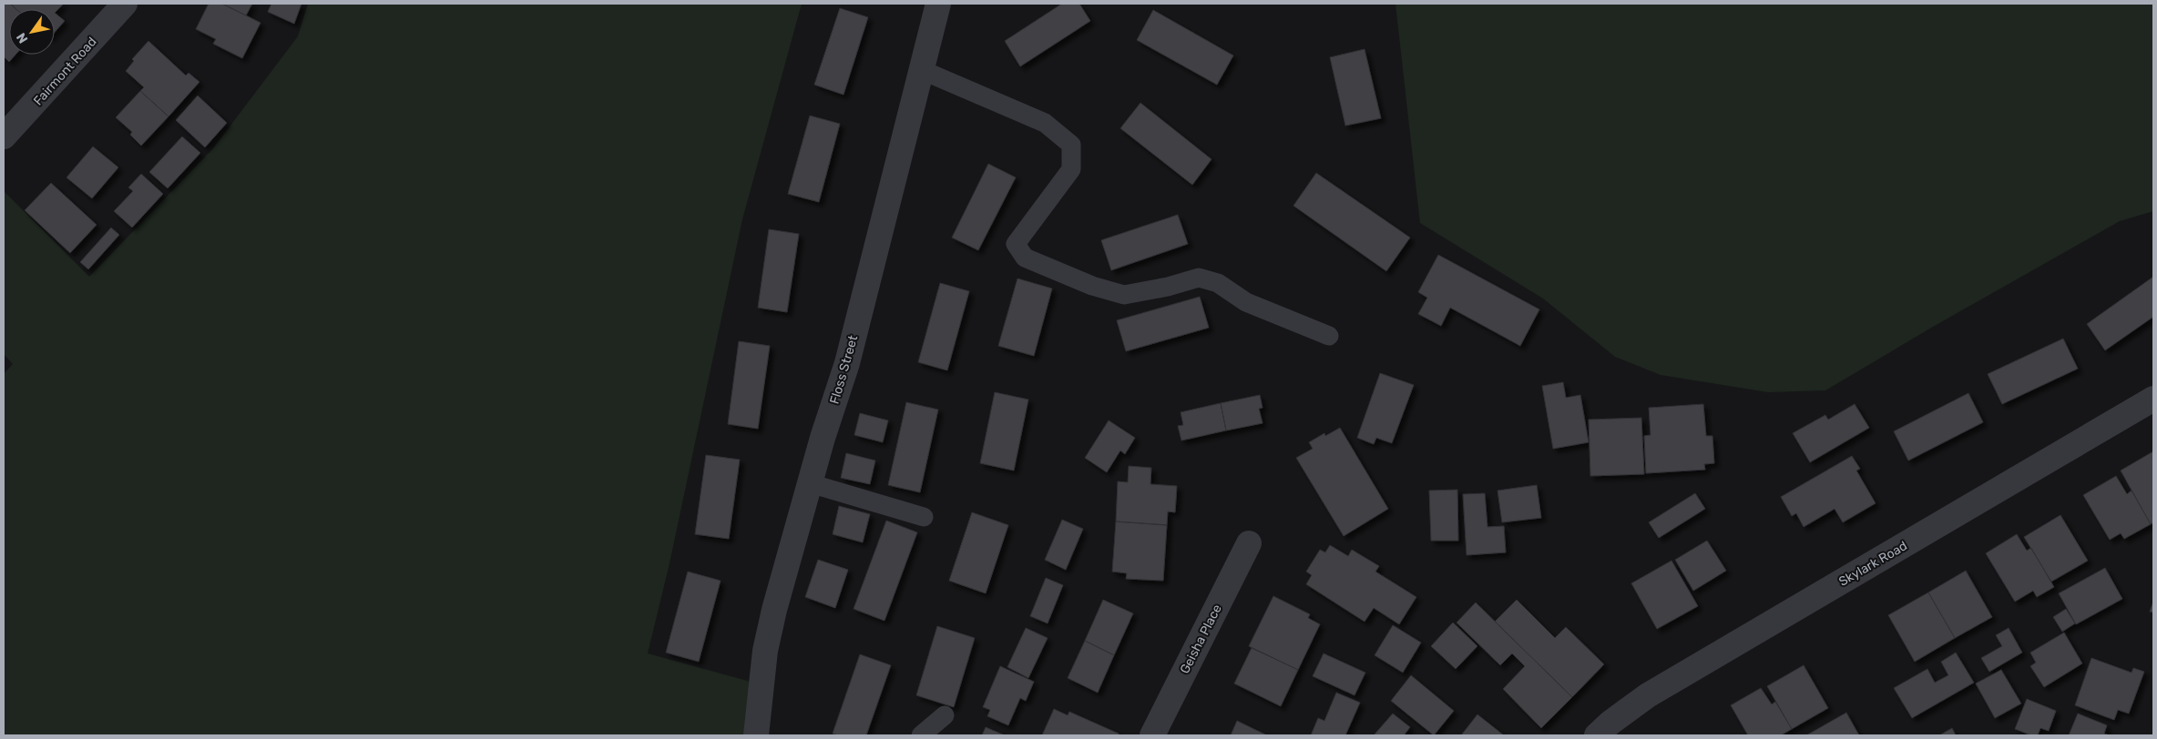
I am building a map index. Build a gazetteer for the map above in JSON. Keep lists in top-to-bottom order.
{
  "streets": {
    "street": [
      "Fairmont Road",
      "Floss Street",
      "Skylark Road",
      "Geisha Place"
    ]
  },
  "north": "bottom left"
}
